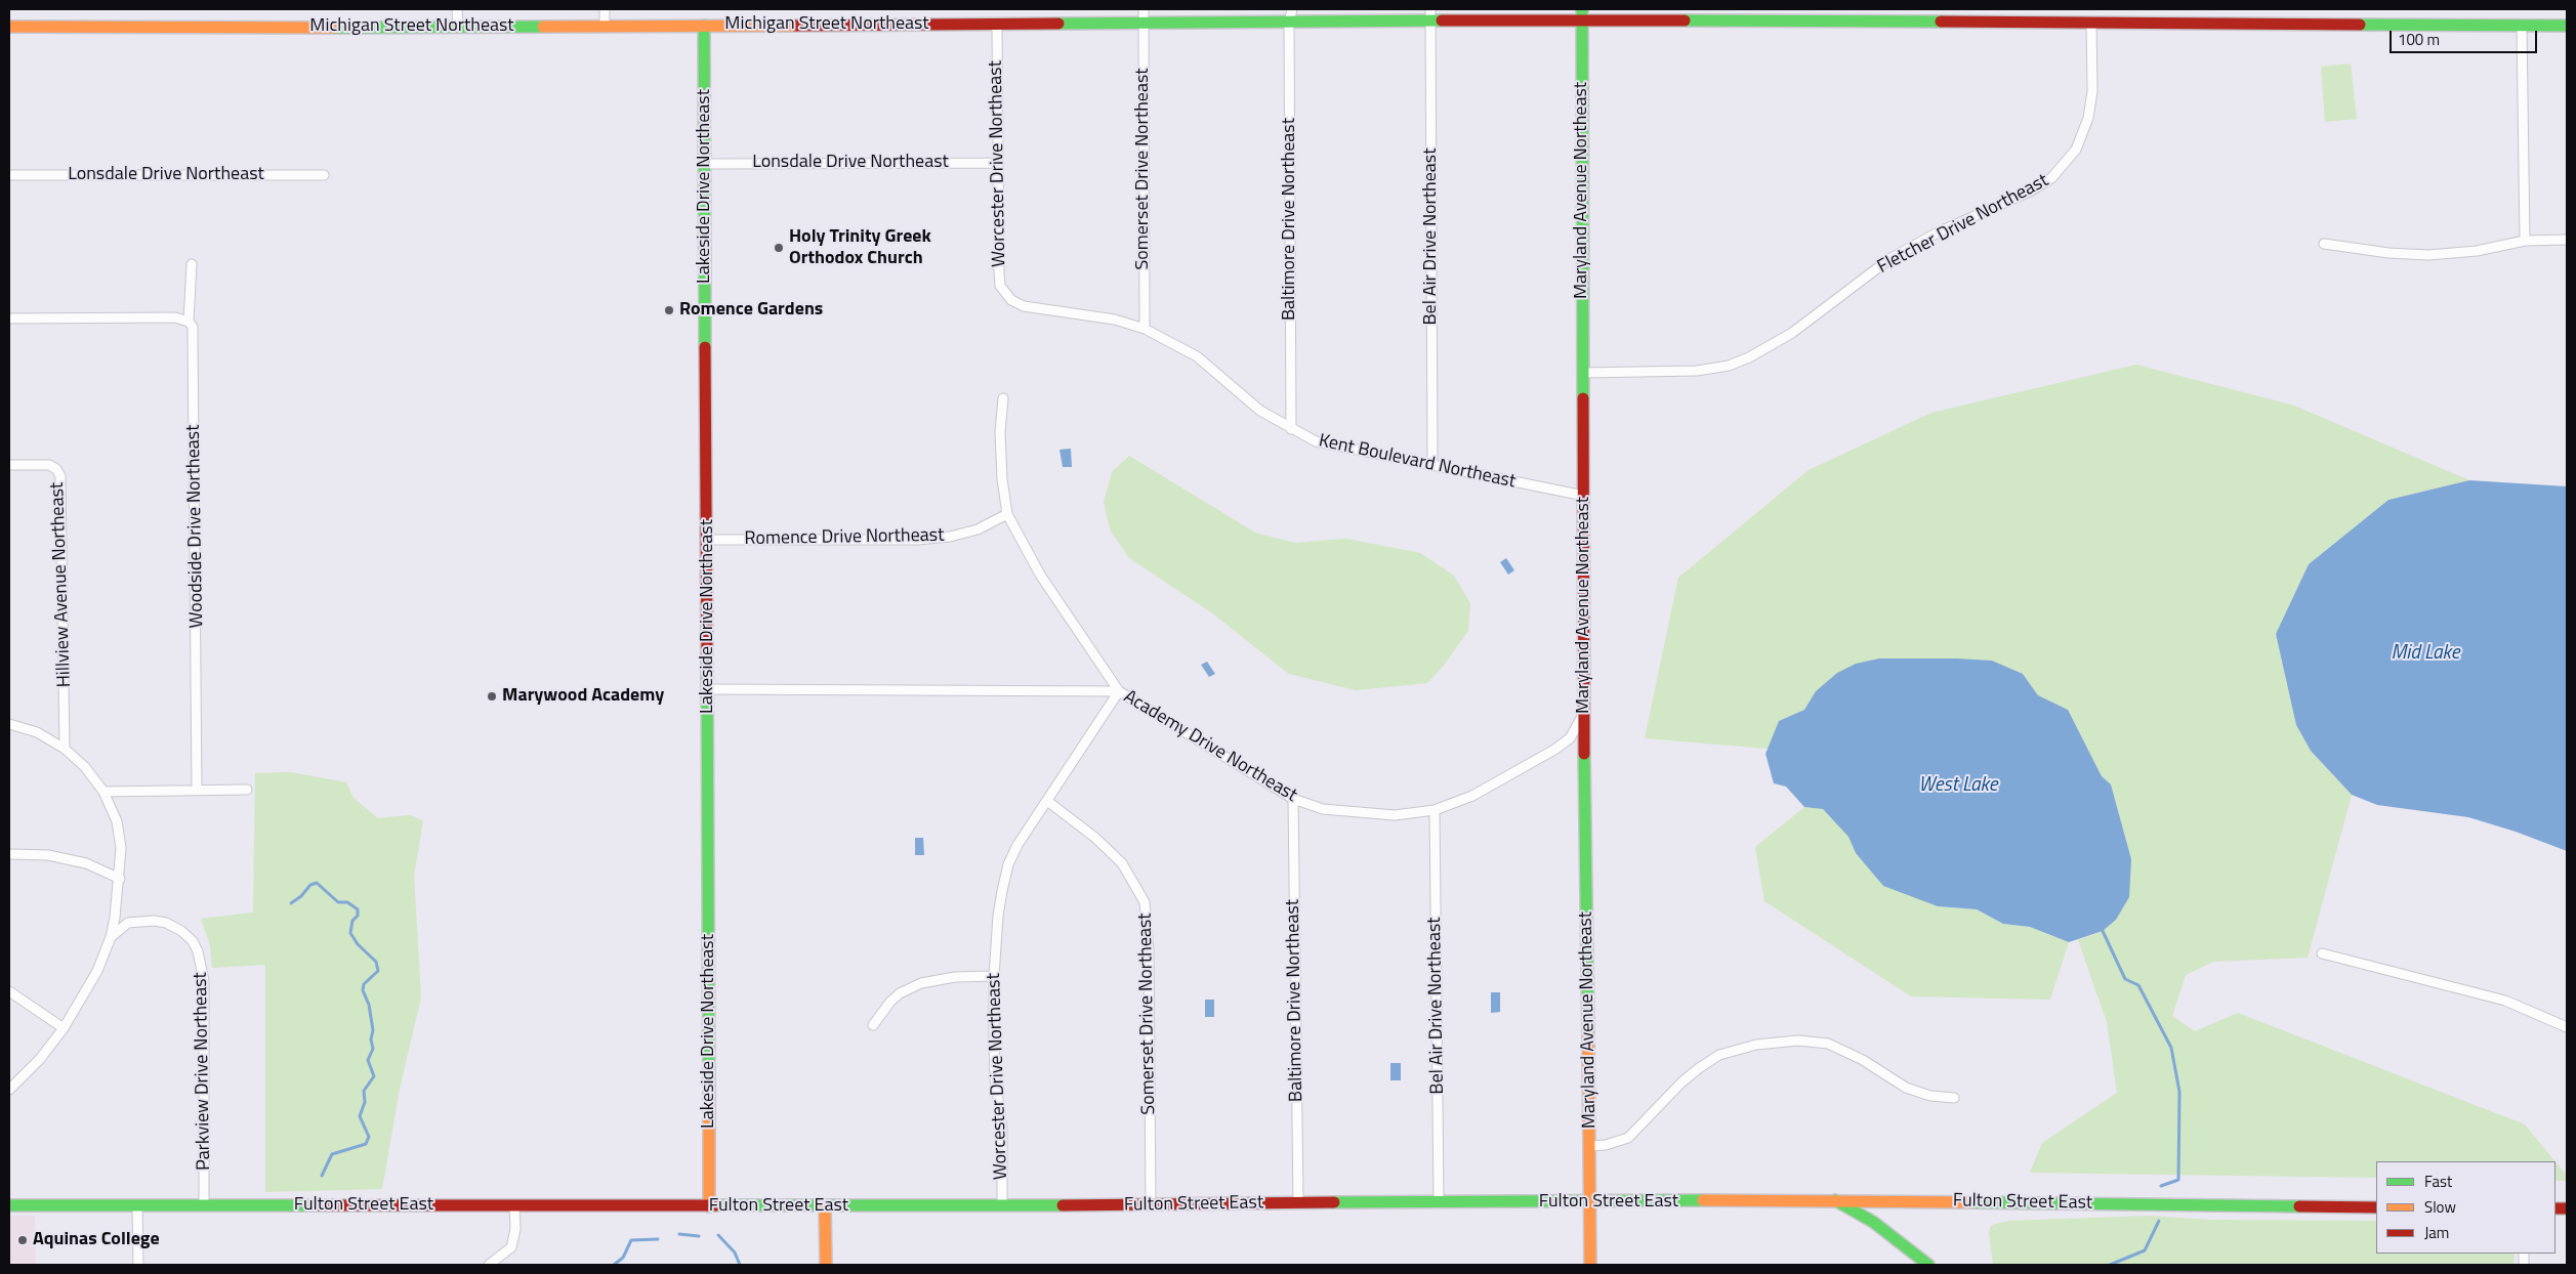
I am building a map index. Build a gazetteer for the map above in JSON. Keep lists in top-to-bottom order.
{
  "streets": {
    "main road": [
      "Michigan Street Northeast",
      "Lakeside Drive Northeast",
      "Maryland Avenue Northeast",
      "Fulton Street East"
    ],
    "street": [
      "Lonsdale Drive Northeast",
      "Worcester Drive Northeast",
      "Somerset Drive Northeast",
      "Baltimore Drive Northeast",
      "Fletcher Drive Northeast",
      "Bel Air Drive Northeast",
      "Kent Boulevard Northeast",
      "Woodside Drive Northeast",
      "Romence Drive Northeast",
      "Hillview Avenue Northeast",
      "Academy Drive Northeast",
      "Parkview Drive Northeast"
    ]
  },
  "crossings": [
    ["Michigan Street Northeast", "Worcester Drive Northeast"],
    ["Michigan Street Northeast", "Somerset Drive Northeast"],
    ["Michigan Street Northeast", "Lakeside Drive Northeast"],
    ["Michigan Street Northeast", "Maryland Avenue Northeast"],
    ["Michigan Street Northeast", "Baltimore Drive Northeast"],
    ["Michigan Street Northeast", "Fletcher Drive Northeast"],
    ["Michigan Street Northeast", "Bel Air Drive Northeast"],
    ["Lonsdale Drive Northeast", "Worcester Drive Northeast"],
    ["Lonsdale Drive Northeast", "Lakeside Drive Northeast"],
    ["Worcester Drive Northeast", "Somerset Drive Northeast"],
    ["Worcester Drive Northeast", "Kent Boulevard Northeast"],
    ["Worcester Drive Northeast", "Academy Drive Northeast"],
    ["Worcester Drive Northeast", "Fulton Street East"],
    ["Somerset Drive Northeast", "Kent Boulevard Northeast"],
    ["Somerset Drive Northeast", "Fulton Street East"],
    ["Lakeside Drive Northeast", "Romence Drive Northeast"],
    ["Lakeside Drive Northeast", "Academy Drive Northeast"],
    ["Lakeside Drive Northeast", "Fulton Street East"],
    ["Maryland Avenue Northeast", "Fletcher Drive Northeast"],
    ["Maryland Avenue Northeast", "Kent Boulevard Northeast"],
    ["Maryland Avenue Northeast", "Academy Drive Northeast"],
    ["Maryland Avenue Northeast", "Fulton Street East"],
    ["Baltimore Drive Northeast", "Kent Boulevard Northeast"],
    ["Baltimore Drive Northeast", "Academy Drive Northeast"],
    ["Baltimore Drive Northeast", "Fulton Street East"],
    ["Bel Air Drive Northeast", "Kent Boulevard Northeast"],
    ["Bel Air Drive Northeast", "Academy Drive Northeast"],
    ["Bel Air Drive Northeast", "Fulton Street East"],
    ["Parkview Drive Northeast", "Fulton Street East"]
  ],
  "water": ["Mid Lake", "West Lake"],
  "places": [
    "Holy Trinity Greek Orthodox Church",
    "Romence Gardens",
    "Marywood Academy",
    "Aquinas College"
  ],
  "legend": ["Fast", "Slow", "Jam"],
  "scale_bar": "100 m"
}
